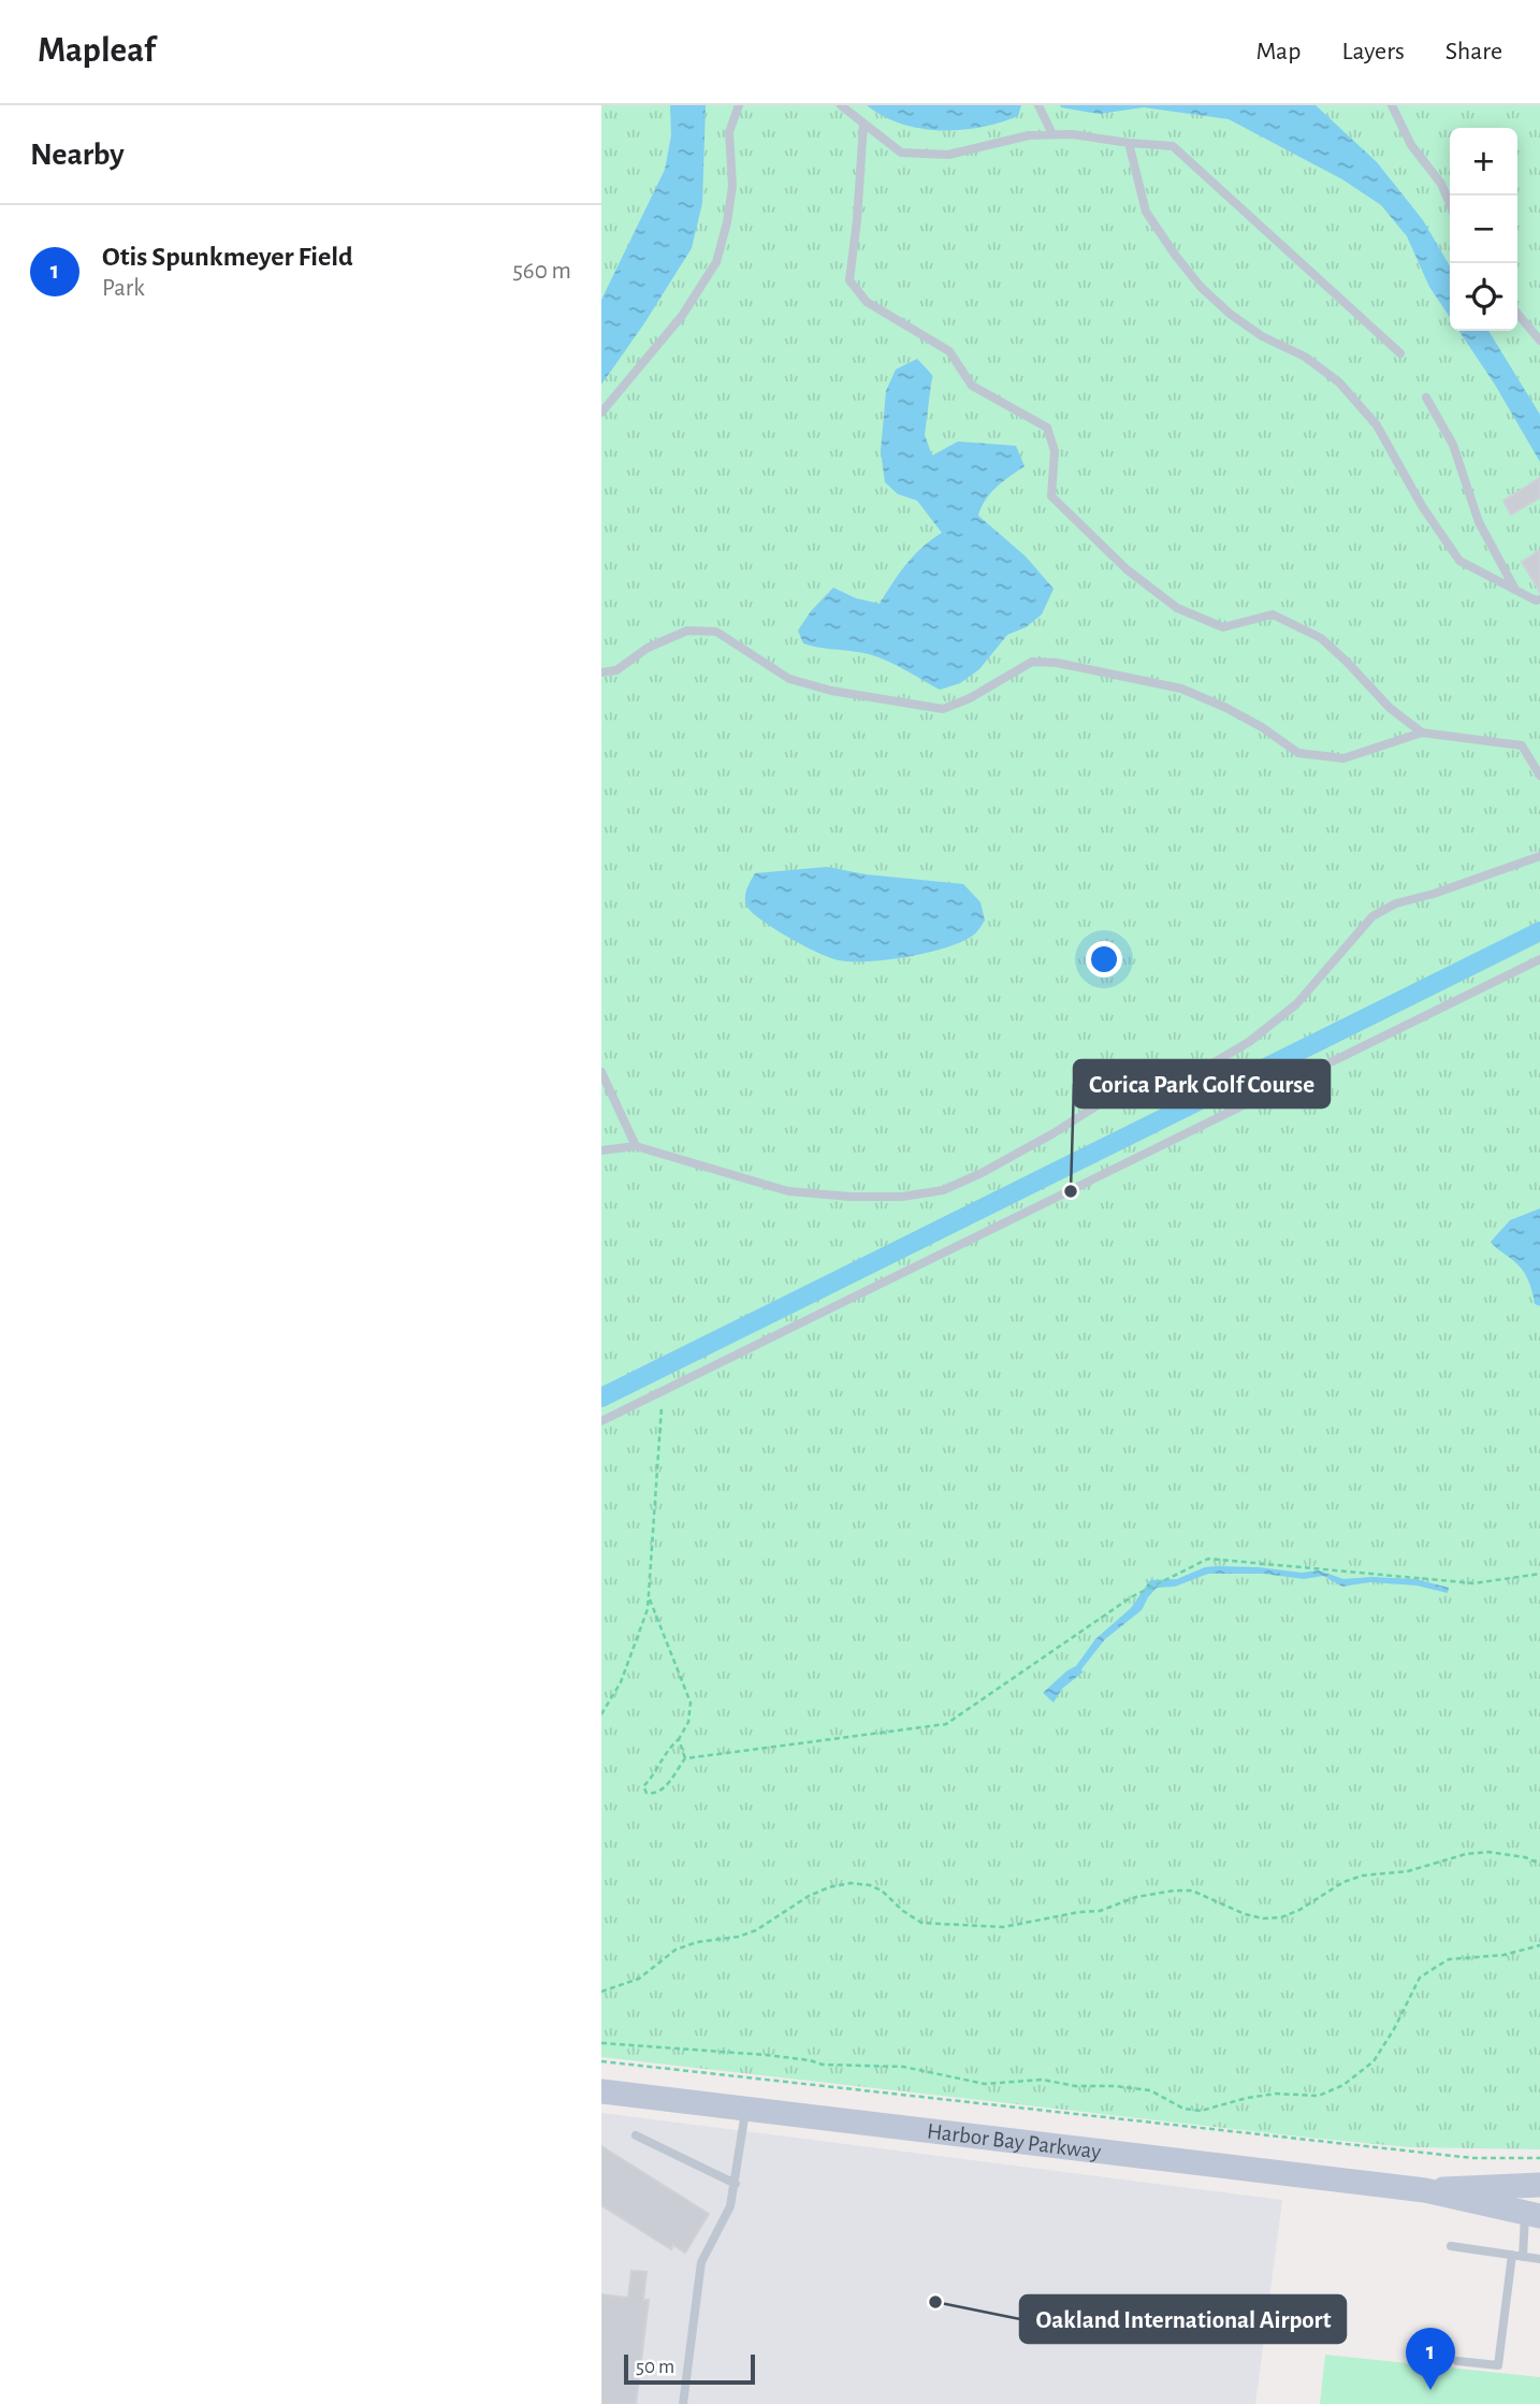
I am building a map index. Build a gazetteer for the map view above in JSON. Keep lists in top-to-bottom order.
{
  "streets": {
    "main road": ["Harbor Bay Parkway"]
  },
  "places": ["Corica Park Golf Course", "Oakland International Airport"],
  "scale_bar": "50 m",
  "page": {
    "header": "Mapleaf",
    "nav": ["Map", "Layers", "Share"],
    "heading": "Nearby",
    "map_buttons": ["+", "−"],
    "list": [
      {
        "mark": "1",
        "name": "Otis Spunkmeyer Field",
        "note": "Park",
        "value": "560 m"
      }
    ],
    "pins": "1",
    "scale": "50 m"
  }
}
